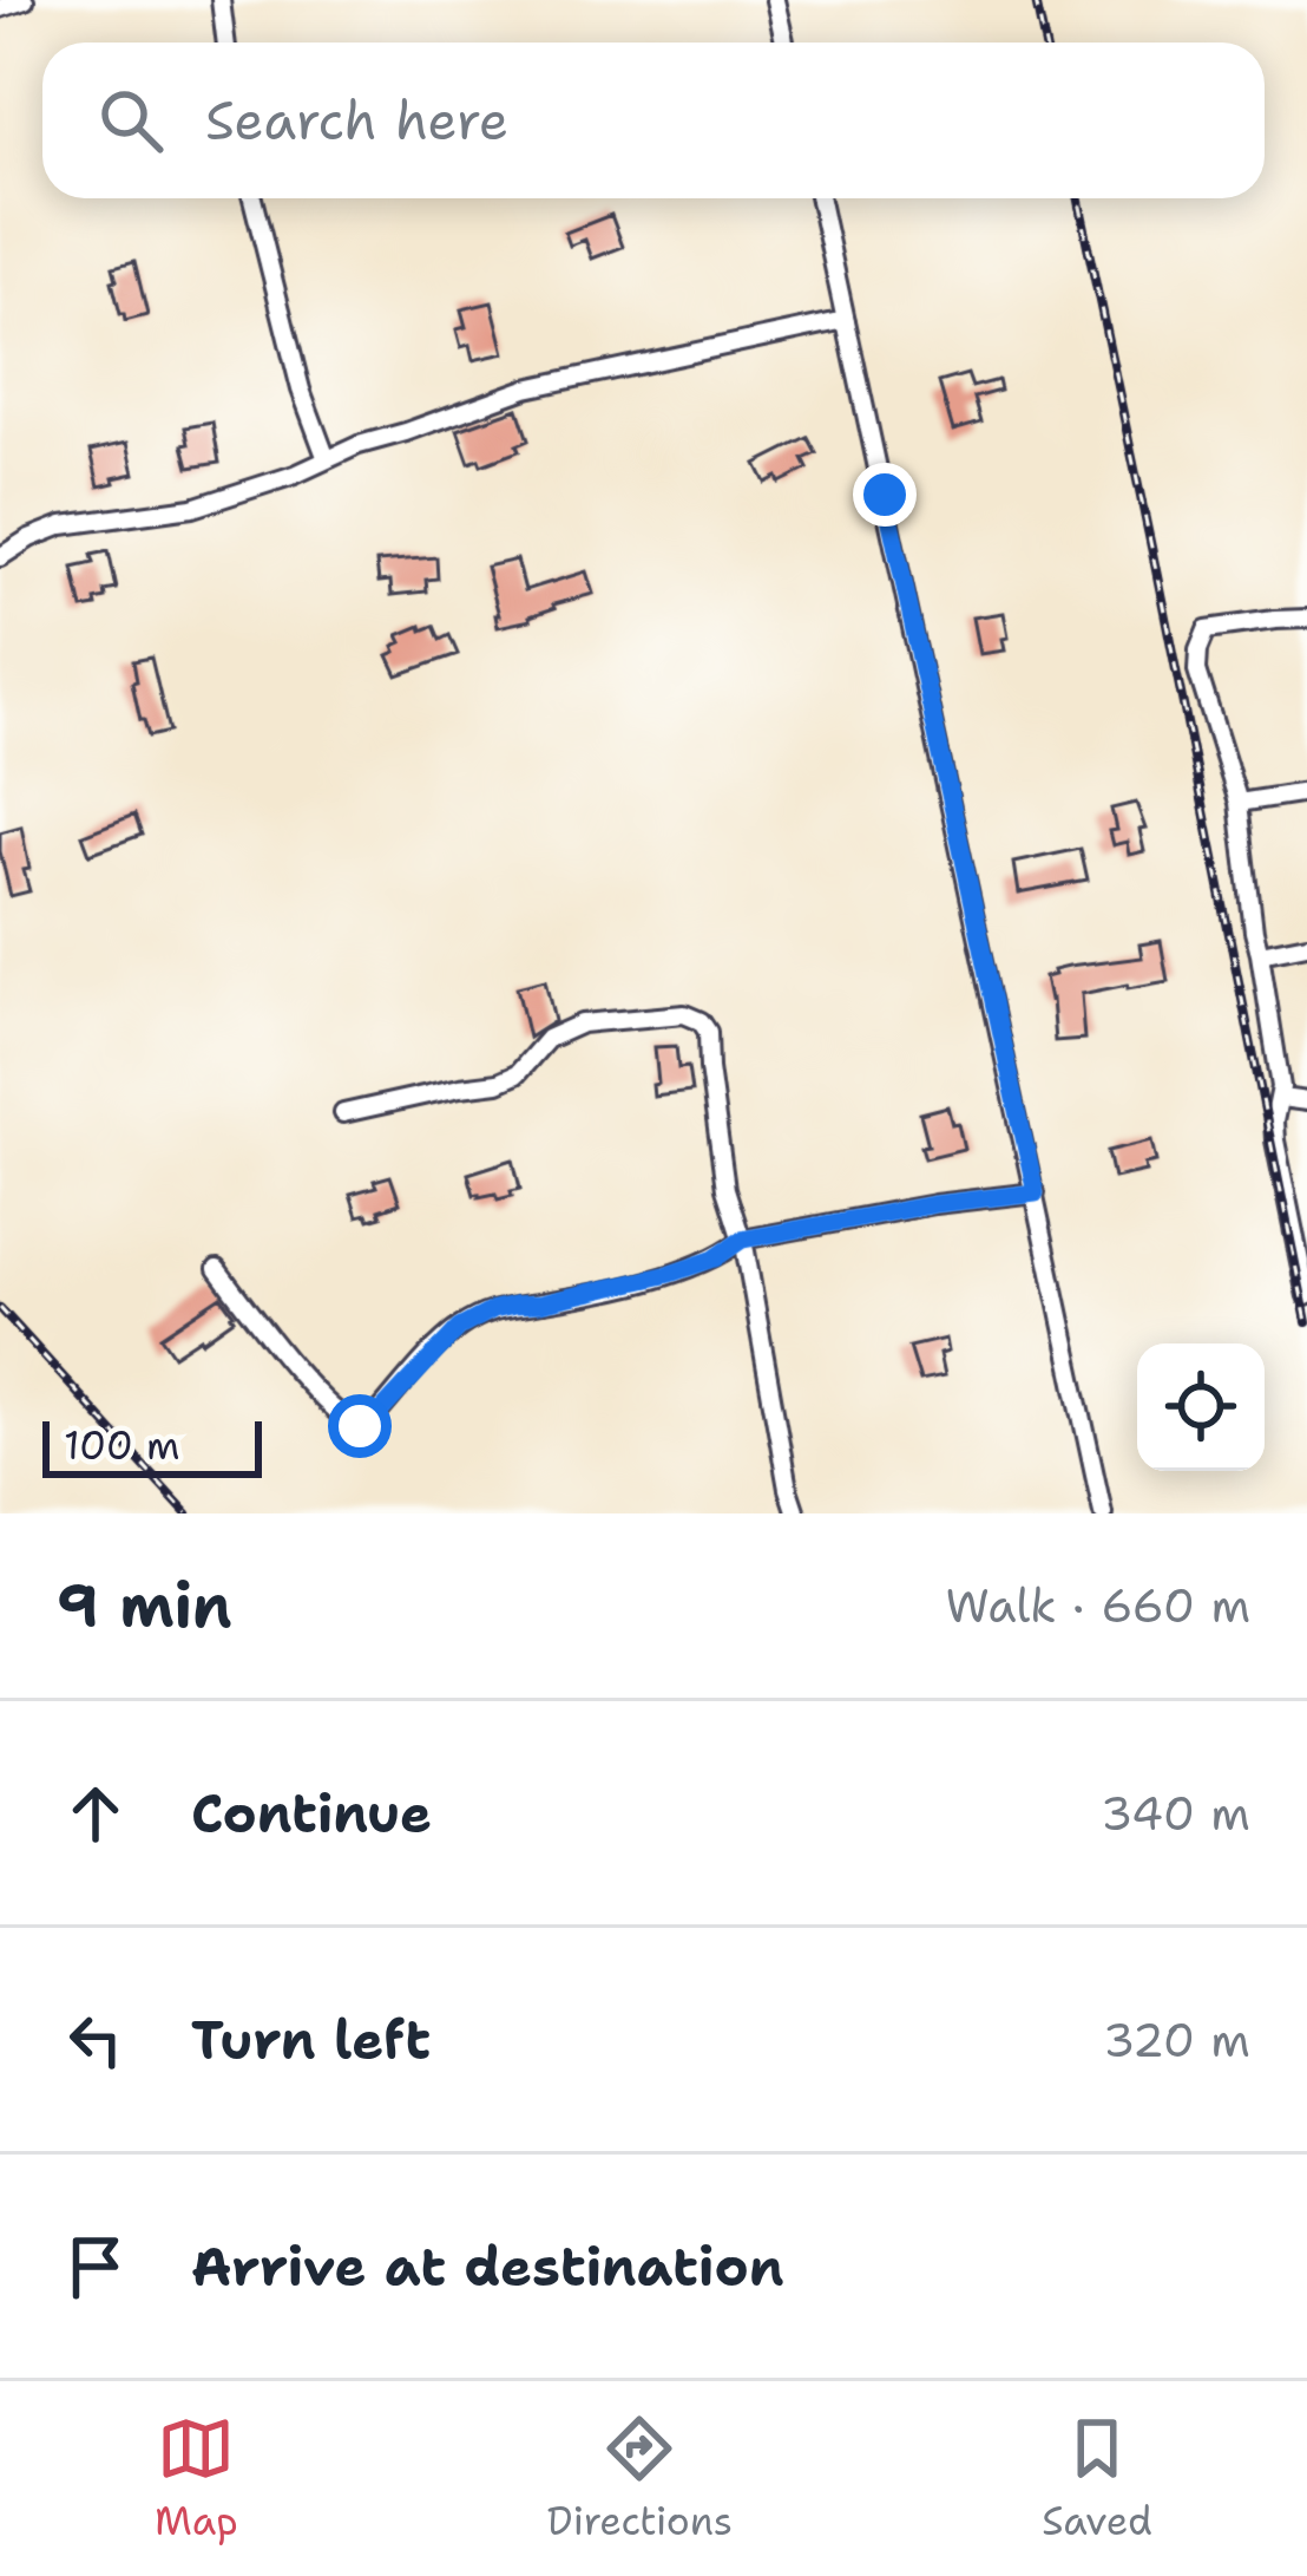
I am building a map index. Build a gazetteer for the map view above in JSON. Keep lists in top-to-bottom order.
{
  "scale_bar": "100 m",
  "page": {
    "search": "Search here",
    "scale": "100 m",
    "heading": ["9 min", "Walk · 660 m"],
    "list": [
      ["Continue", "340 m"],
      ["Turn left", "320 m"],
      "Arrive at destination"
    ],
    "nav": ["Map", "Directions", "Saved"]
  }
}
